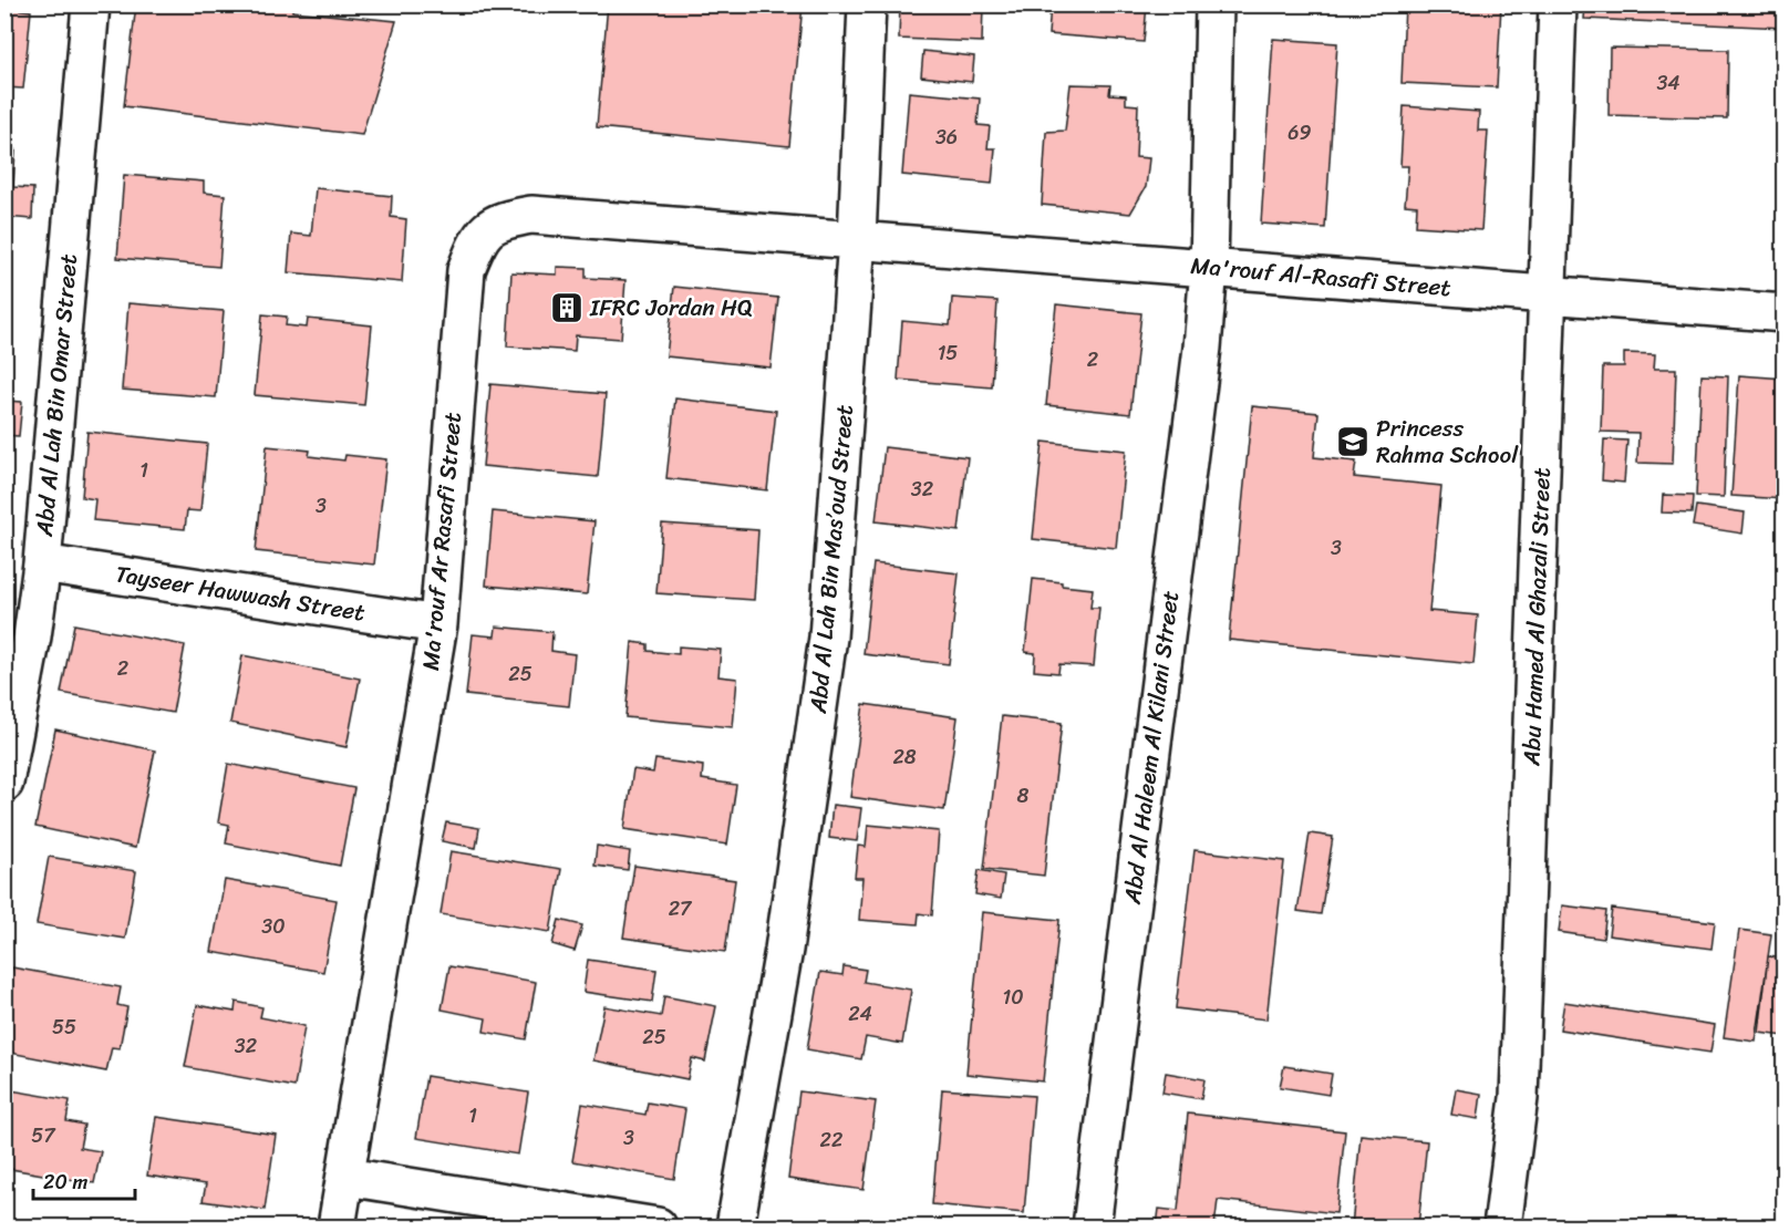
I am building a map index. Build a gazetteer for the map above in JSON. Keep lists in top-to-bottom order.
{
  "streets": {
    "street": [
      "Ma'rouf Al-Rasafi Street",
      "Abd Al Lah Bin Omar Street",
      "Ma'rouf Ar Rasafi Street",
      "Abd Al Lah Bin Mas’oud Street",
      "Tayseer Hawwash Street",
      "Abu Hamed Al Ghazali Street",
      "Abd Al Haleem Al Kilani Street"
    ]
  },
  "crossings": [
    ["Ma'rouf Al-Rasafi Street", "Ma'rouf Ar Rasafi Street"],
    ["Ma'rouf Al-Rasafi Street", "Abd Al Lah Bin Mas’oud Street"],
    ["Ma'rouf Al-Rasafi Street", "Abu Hamed Al Ghazali Street"],
    ["Ma'rouf Al-Rasafi Street", "Abd Al Haleem Al Kilani Street"],
    ["Abd Al Lah Bin Omar Street", "Tayseer Hawwash Street"],
    ["Ma'rouf Ar Rasafi Street", "Abd Al Lah Bin Mas’oud Street"],
    ["Ma'rouf Ar Rasafi Street", "Tayseer Hawwash Street"]
  ],
  "places": {
    "building": ["IFRC Jordan HQ"],
    "school or university": ["Princess Rahma School"]
  },
  "house_numbers": [
    "34",
    "69",
    "36",
    "15",
    "2",
    "1",
    "32",
    "3",
    "3",
    "2",
    "25",
    "28",
    "8",
    "27",
    "30",
    "10",
    "24",
    "55",
    "25",
    "32",
    "1",
    "57",
    "3",
    "22"
  ],
  "scale_bar": "20 m"
}
